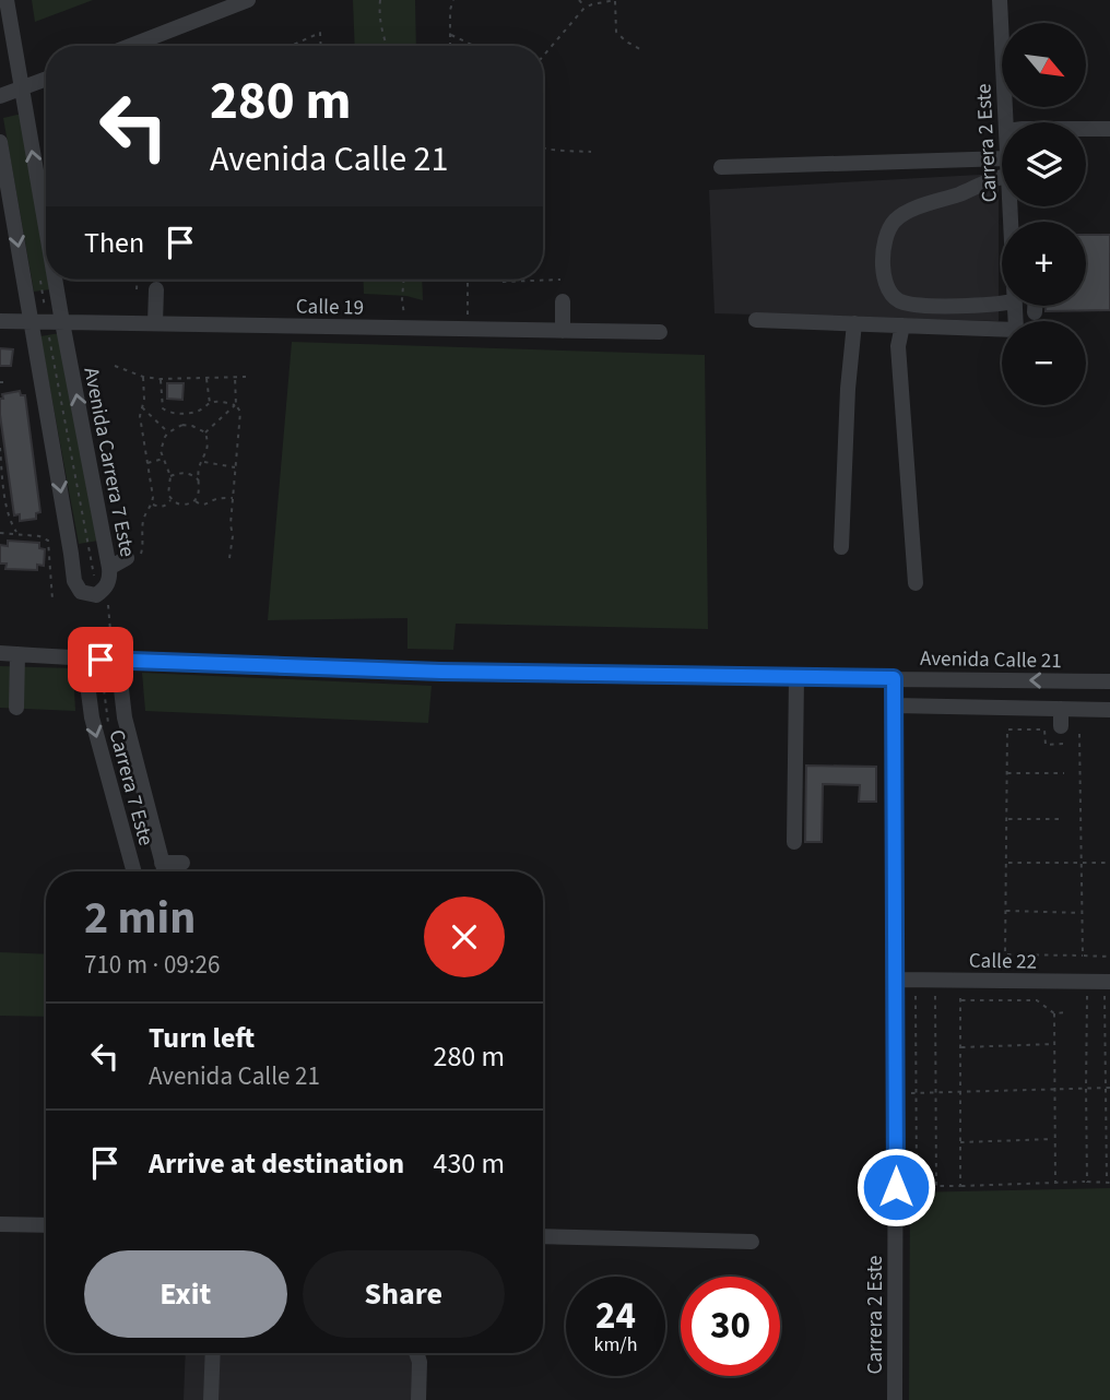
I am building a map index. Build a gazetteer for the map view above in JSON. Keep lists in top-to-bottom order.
{
  "streets": {
    "street": [
      "Carrera 2 Este",
      "Calle 19",
      "Avenida Carrera 7 Este",
      "Avenida Calle 21",
      "Carrera 7 Este",
      "Calle 22"
    ]
  },
  "crossings": [
    ["Carrera 2 Este", "Avenida Calle 21"],
    ["Carrera 2 Este", "Calle 22"],
    ["Calle 19", "Avenida Carrera 7 Este"],
    ["Avenida Calle 21", "Carrera 7 Este"]
  ],
  "north": "bottom right",
  "page": {
    "map_buttons": ["+", "−"],
    "turn": ["280 m", "Avenida Calle 21"],
    "then": "Then",
    "heading": ["2 min", "710 m · 09:26"],
    "list": [
      {
        "name": "Turn left",
        "note": "Avenida Calle 21",
        "value": "280 m"
      },
      {
        "name": "Arrive at destination",
        "value": "430 m"
      }
    ],
    "buttons": ["Exit", "Share"],
    "speed": "24 km/h",
    "limit": "30"
  }
}
